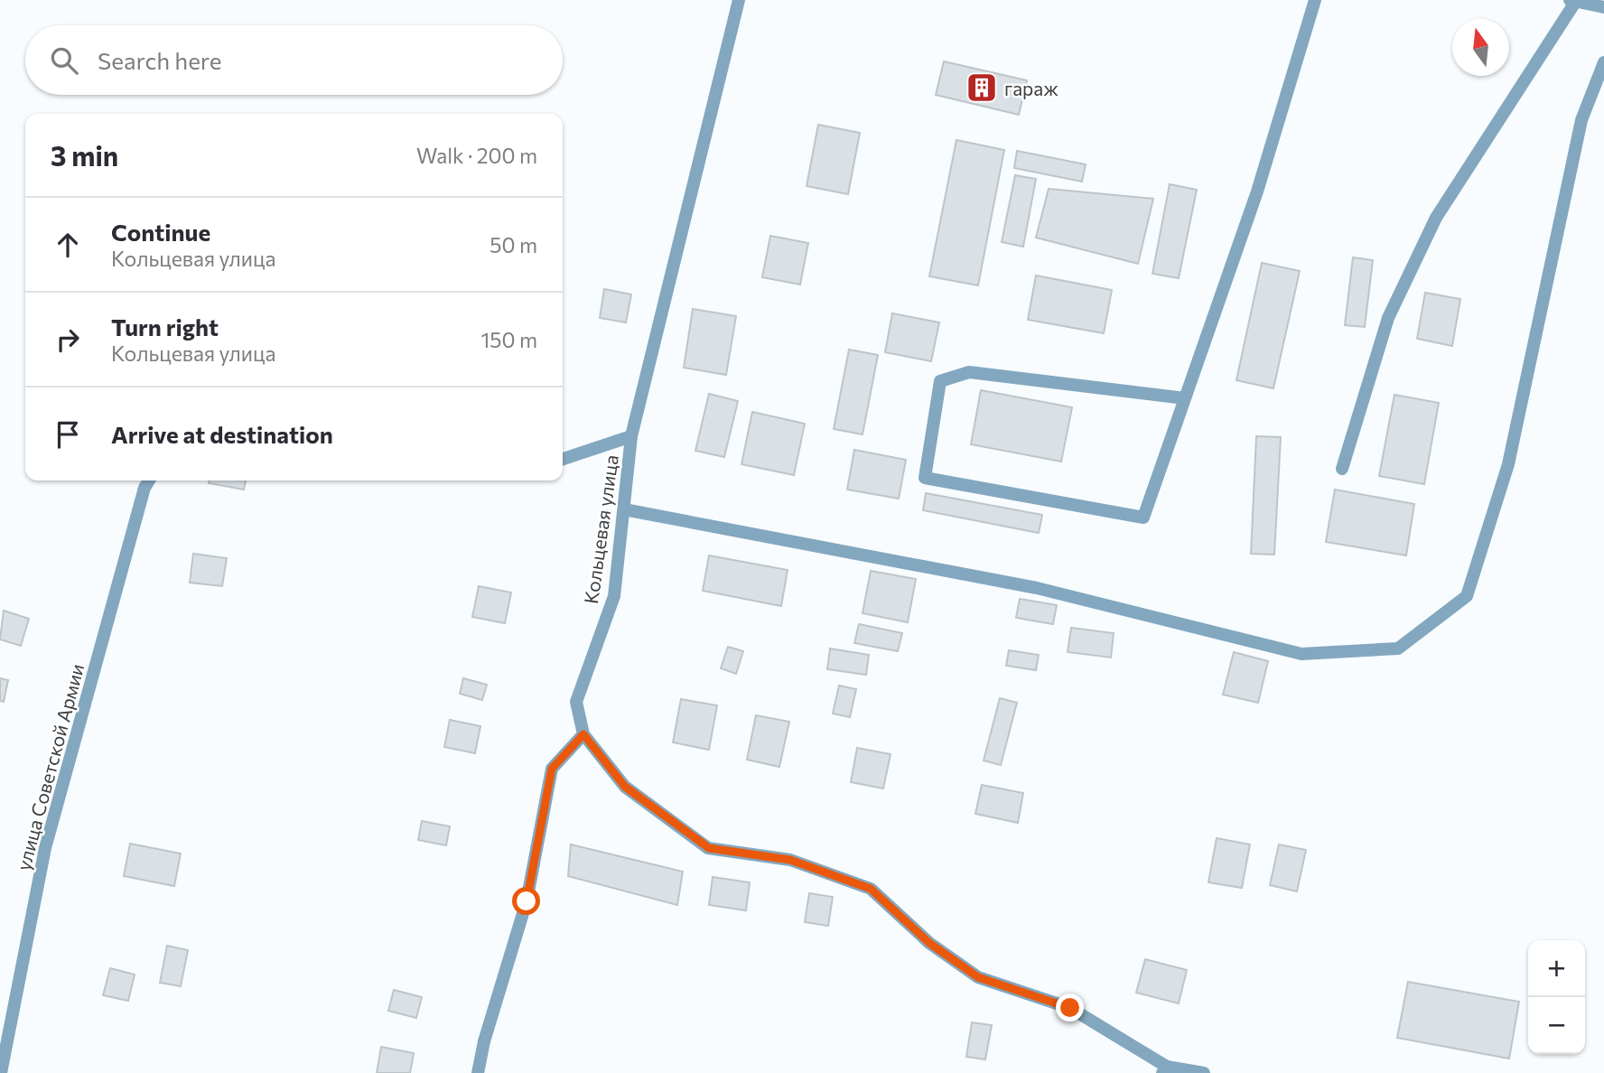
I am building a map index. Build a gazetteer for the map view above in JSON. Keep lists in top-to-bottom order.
{
  "streets": {
    "street": ["Кольцевая улица", "улица Советской Армии"]
  },
  "places": {
    "building": ["гараж"]
  },
  "north": "top",
  "page": {
    "search": "Search here",
    "heading": ["3 min", "Walk · 200 m"],
    "list": [
      ["Continue", "Кольцевая улица", "50 m"],
      ["Turn right", "Кольцевая улица", "150 m"],
      "Arrive at destination"
    ],
    "map_buttons": ["+", "−"]
  }
}
